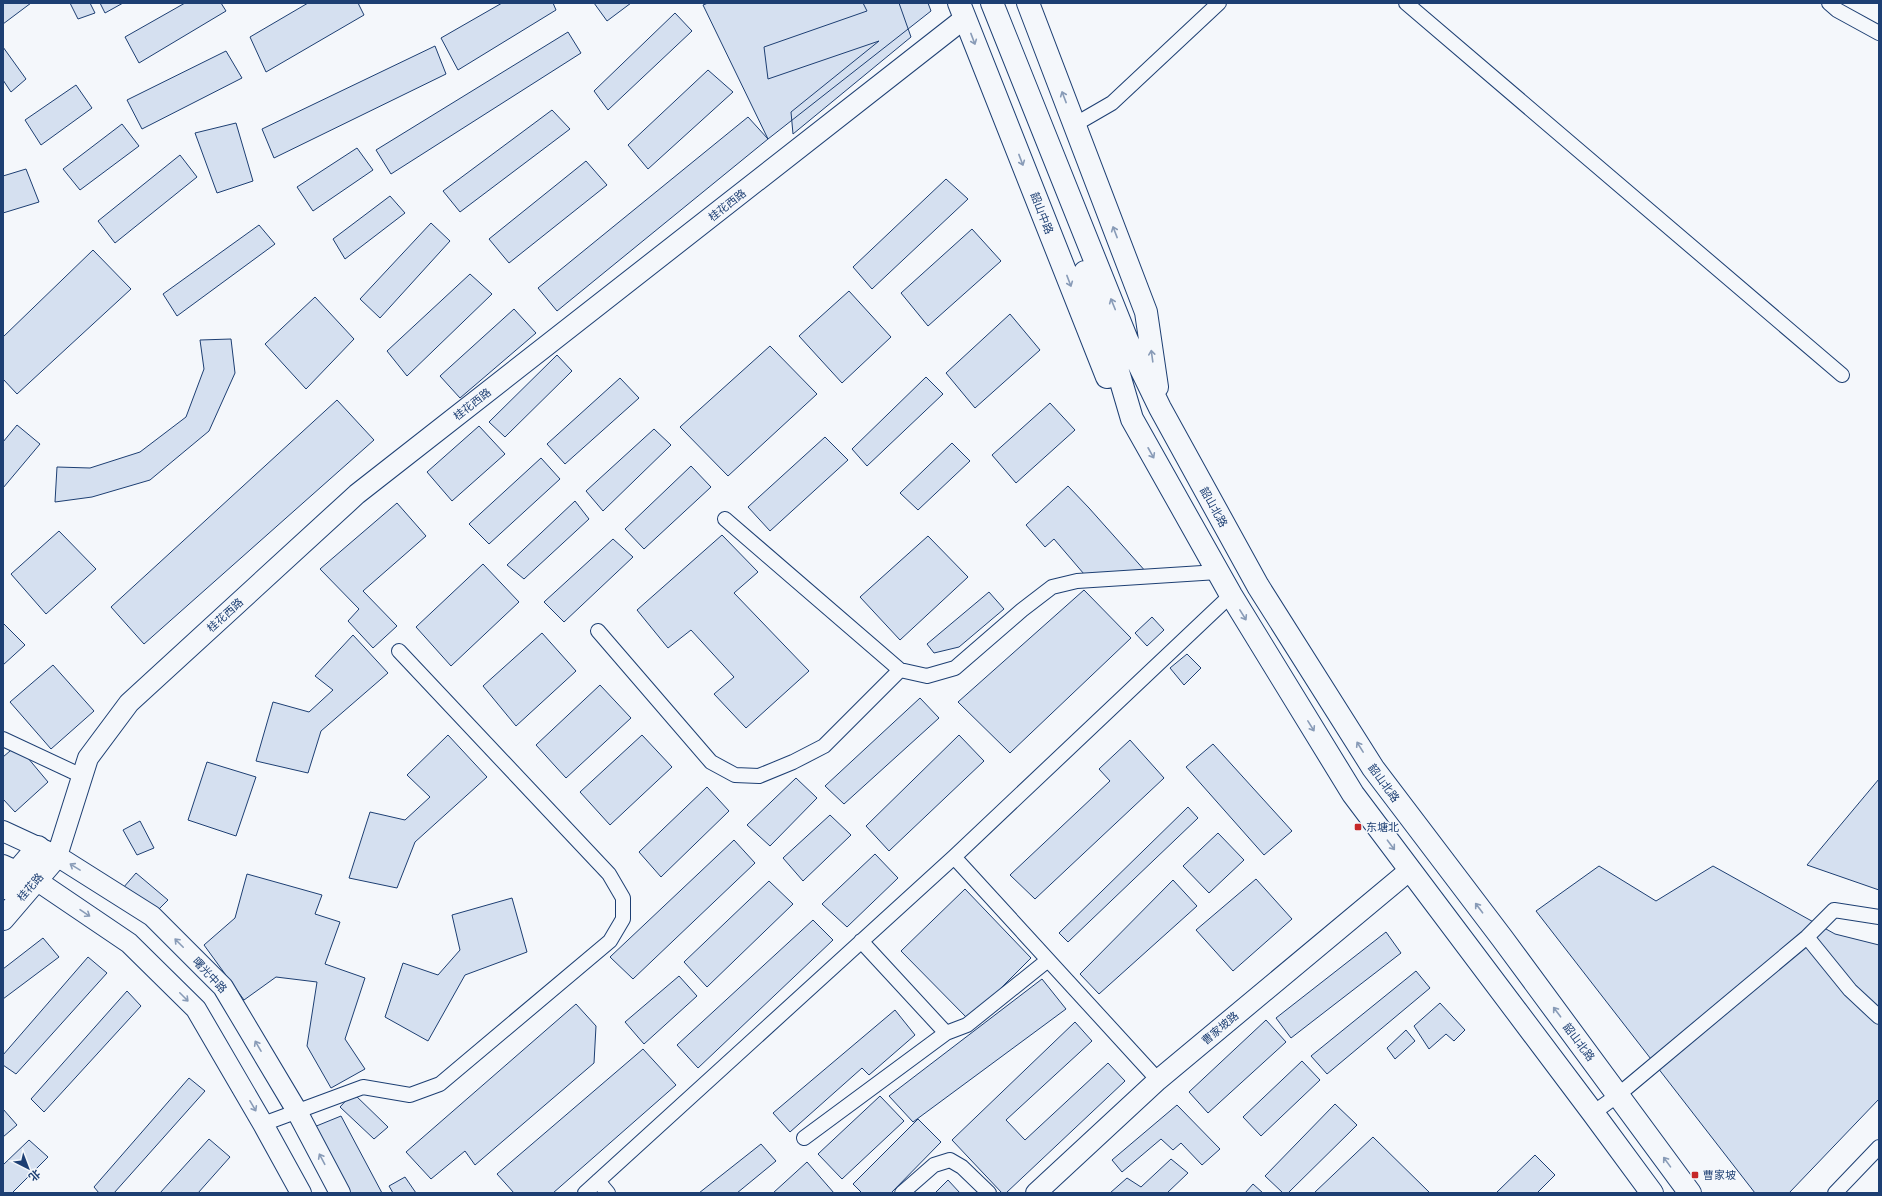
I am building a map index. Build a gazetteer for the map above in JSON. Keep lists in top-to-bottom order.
{
  "streets": {
    "main road": ["韶山中路", "韶山北路", "桂花路"],
    "street": ["桂花西路", "曙光中路", "曹家坡路"]
  },
  "crossings": [
    ["桂花西路", "韶山中路"],
    ["桂花西路", "桂花路"],
    ["桂花西路", "曙光中路"],
    ["韶山中路", "韶山北路"],
    ["桂花路", "曙光中路"]
  ],
  "places": {
    "transit": ["东塘北", "曹家坡"]
  },
  "north": "bottom right"
}
